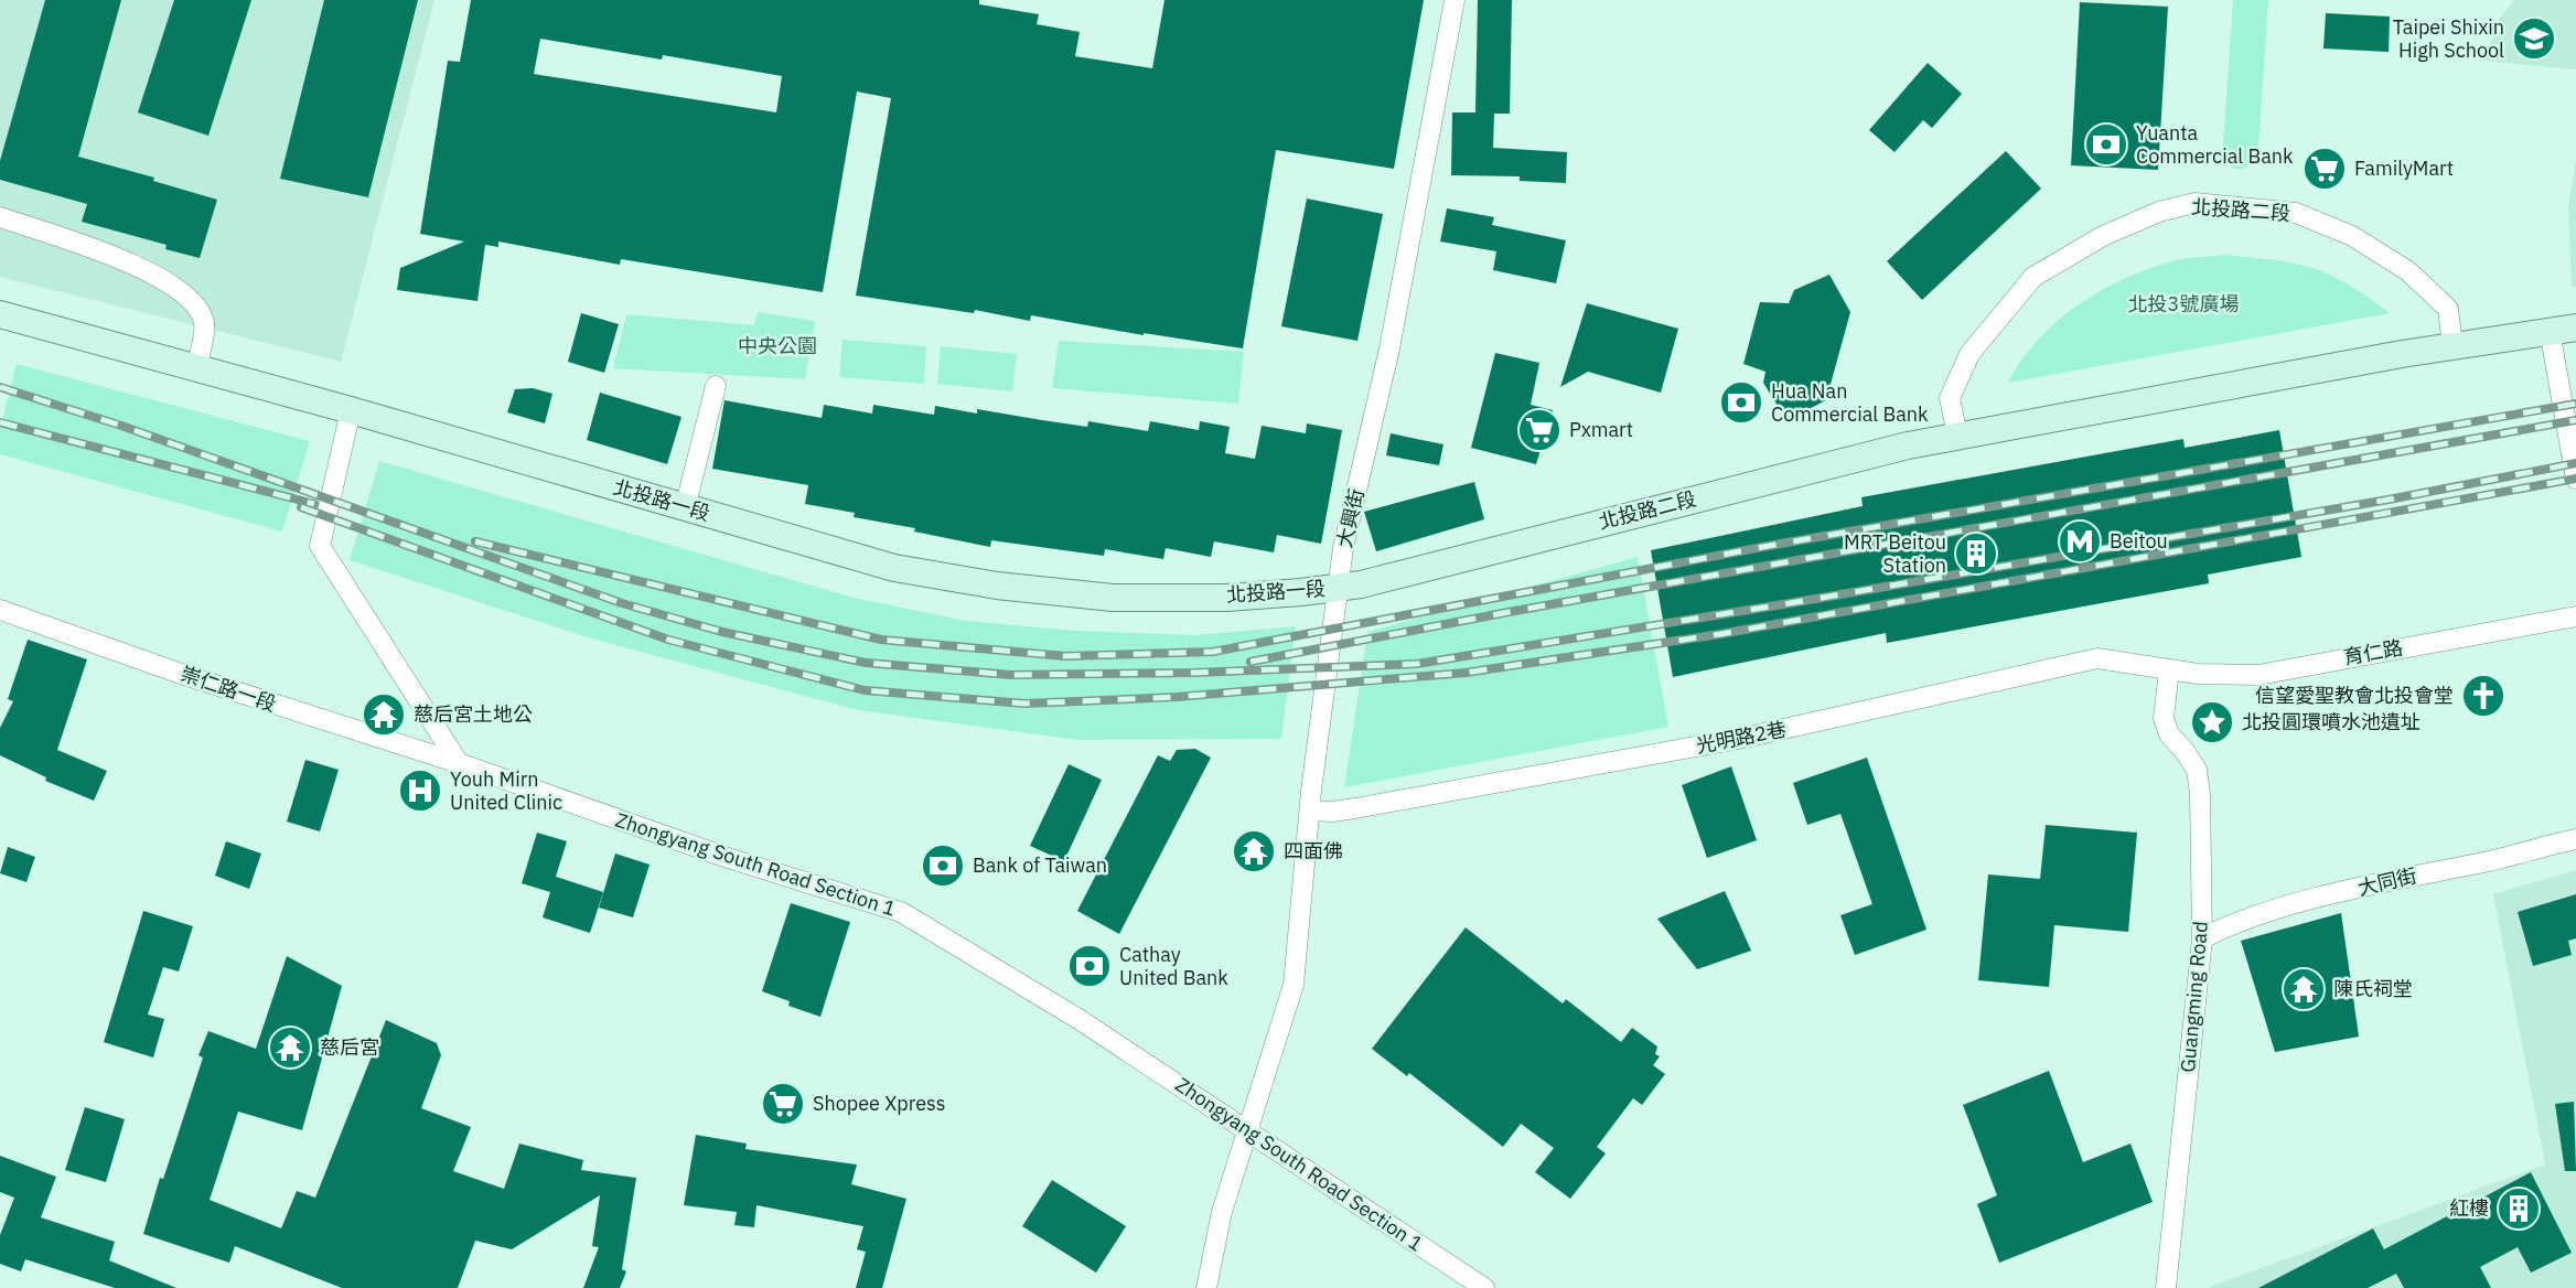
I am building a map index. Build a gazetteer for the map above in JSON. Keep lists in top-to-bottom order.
{
  "streets": {
    "street": [
      "北投路二段",
      "北投路一段",
      "大興街",
      "育仁路",
      "崇仁路一段",
      "光明路2巷",
      "Zhongyang South Road Section 1",
      "大同街",
      "Guangming Road"
    ]
  },
  "crossings": [
    ["北投路二段", "北投路一段"],
    ["北投路二段", "大興街"],
    ["北投路一段", "大興街"],
    ["大興街", "光明路2巷"],
    ["大興街", "Zhongyang South Road Section 1"],
    ["育仁路", "光明路2巷"],
    ["育仁路", "Guangming Road"],
    ["崇仁路一段", "Zhongyang South Road Section 1"],
    ["光明路2巷", "Guangming Road"],
    ["大同街", "Guangming Road"]
  ],
  "parks": ["北投3號廣場", "中央公園"],
  "places": {
    "school or university": ["Taipei Shixin High School"],
    "bank": [
      "Yuanta Commercial Bank",
      "Hua Nan Commercial Bank",
      "Bank of Taiwan",
      "Cathay United Bank"
    ],
    "supermarket": ["FamilyMart", "Pxmart", "Shopee Xpress"],
    "metro station": ["Beitou"],
    "building": ["MRT Beitou Station", "紅樓"],
    "church": ["信望愛聖教會北投會堂"],
    "temple": [
      "慈后宮土地公",
      "四面佛",
      "陳氏祠堂",
      "慈后宮"
    ],
    "place": ["北投圓環噴水池遺址"],
    "hospital": ["Youh Mirn United Clinic"]
  }
}
